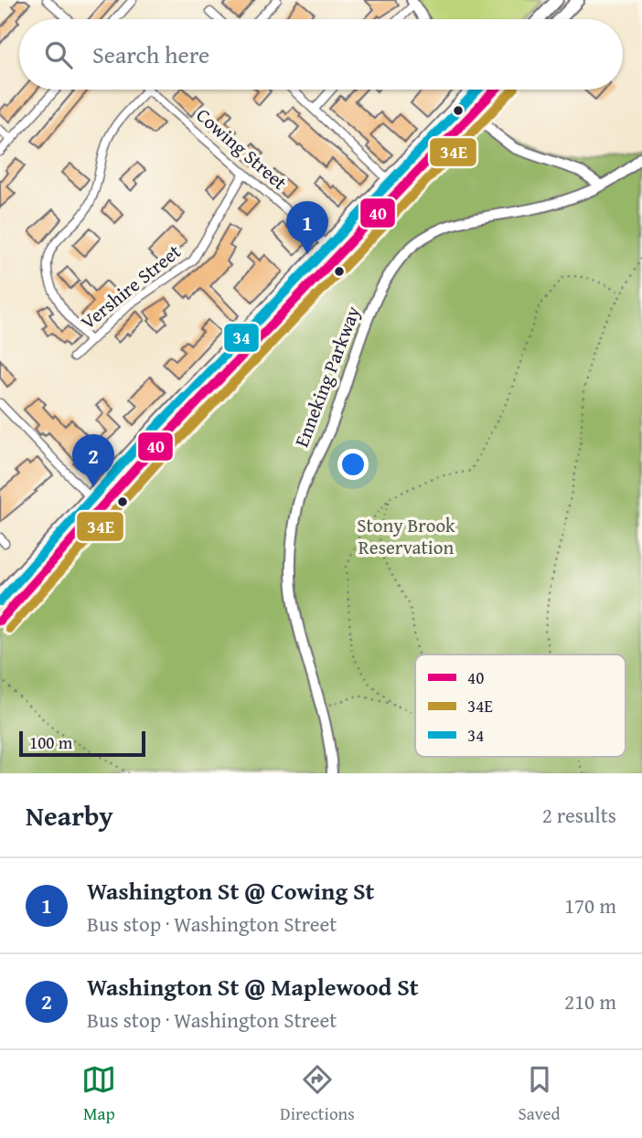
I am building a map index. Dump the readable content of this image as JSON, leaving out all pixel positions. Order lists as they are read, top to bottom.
{
  "streets": {
    "main road": ["Enneking Parkway"],
    "street": ["Cowing Street", "Vershire Street"]
  },
  "crossings": [
    ["Cowing Street", "Vershire Street"]
  ],
  "parks": ["Stony Brook Reservation"],
  "lines": ["transit line 40", "transit line 34E", "transit line 34"],
  "legend": ["40", "34E", "34"],
  "scale_bar": "100 m",
  "page": {
    "search": "Search here",
    "pins": ["1", "2"],
    "scale": "100 m",
    "heading": ["Nearby", "2 results"],
    "list": [
      {
        "mark": "1",
        "name": "Washington St @ Cowing St",
        "note": "Bus stop · Washington Street",
        "value": "170 m"
      },
      {
        "mark": "2",
        "name": "Washington St @ Maplewood St",
        "note": "Bus stop · Washington Street",
        "value": "210 m"
      }
    ],
    "nav": ["Map", "Directions", "Saved"]
  }
}
